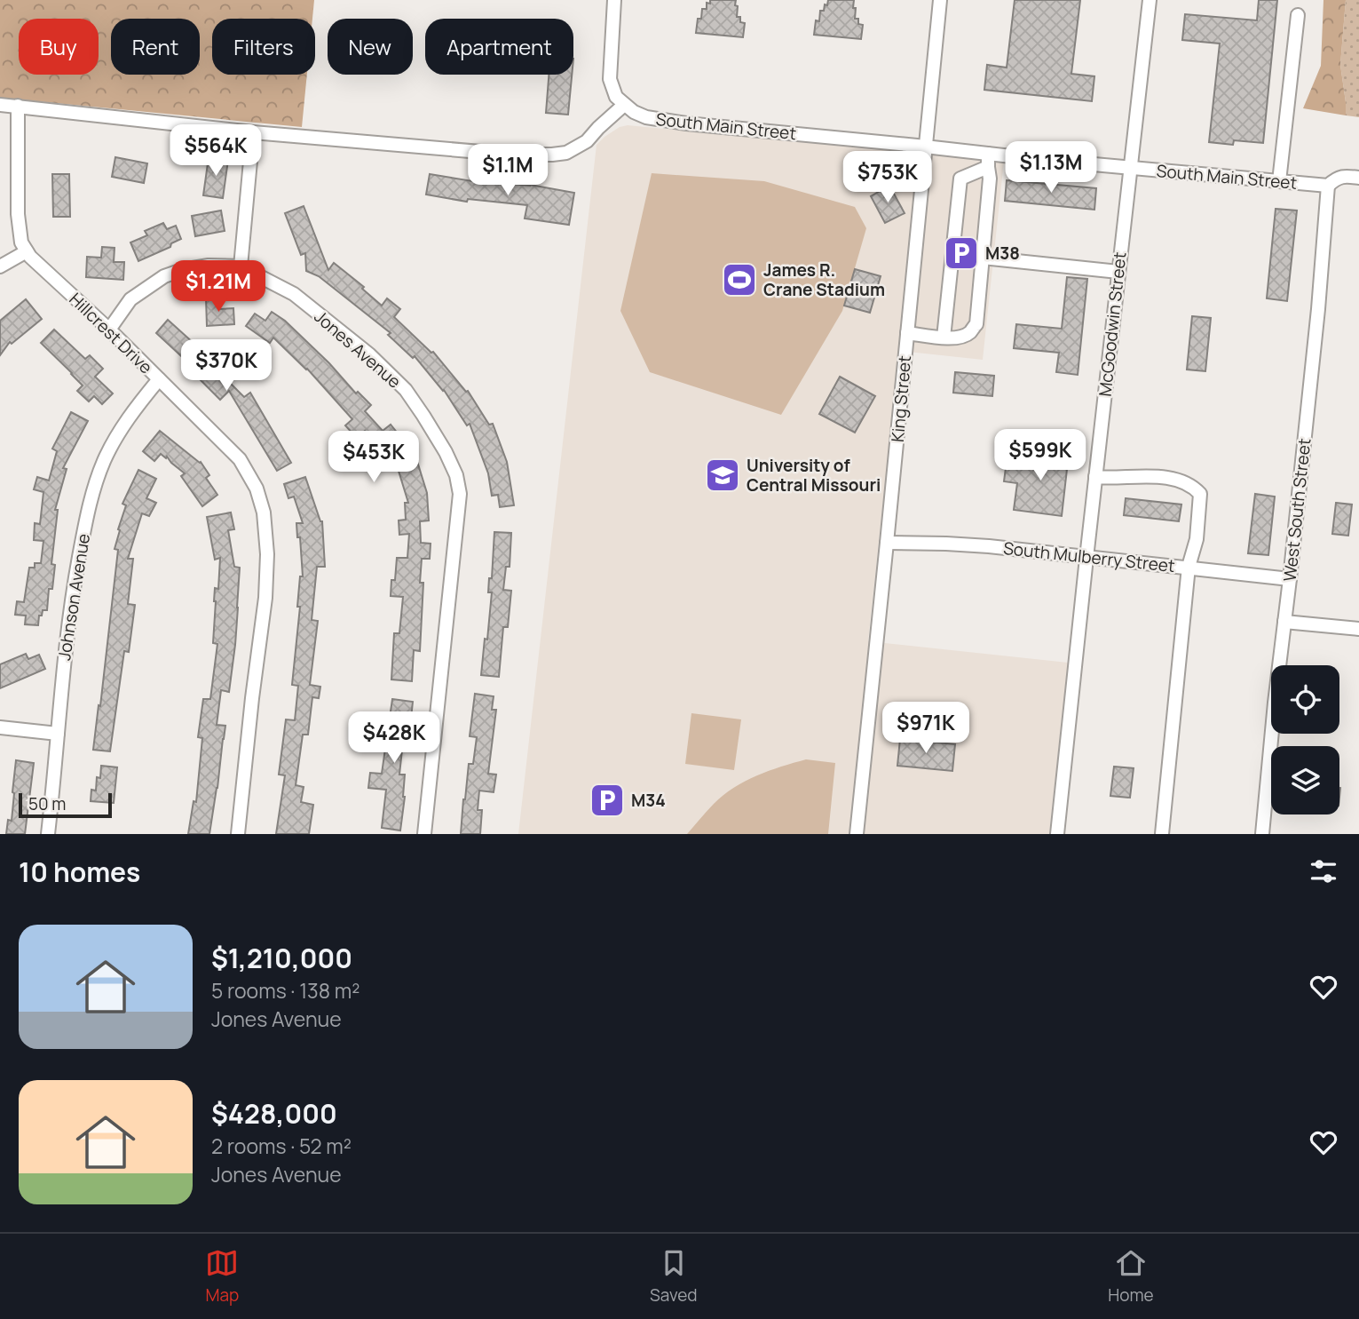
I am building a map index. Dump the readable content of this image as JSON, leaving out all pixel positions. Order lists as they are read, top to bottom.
{
  "streets": {
    "street": [
      "South Main Street",
      "McGoodwin Street",
      "Hillcrest Drive",
      "Jones Avenue",
      "King Street",
      "West South Street",
      "South Mulberry Street",
      "Johnson Avenue"
    ]
  },
  "crossings": [
    ["South Main Street", "McGoodwin Street"],
    ["South Main Street", "King Street"],
    ["South Main Street", "West South Street"],
    ["McGoodwin Street", "South Mulberry Street"],
    ["Hillcrest Drive", "Jones Avenue"],
    ["Hillcrest Drive", "Johnson Avenue"],
    ["King Street", "South Mulberry Street"],
    ["West South Street", "South Mulberry Street"]
  ],
  "places": {
    "parking": ["M38", "M34"],
    "sports": ["James R. Crane Stadium"],
    "school or university": ["University of Central Missouri"]
  },
  "scale_bar": "50 m",
  "page": {
    "chip": [
      "Buy",
      "Rent",
      "Filters",
      "New",
      "Apartment"
    ],
    "price": [
      "$564K",
      "$1.13M",
      "$1.1M",
      "$753K",
      "$1.21M",
      "$370K",
      "$599K",
      "$453K",
      "$971K",
      "$428K"
    ],
    "scale": "50 m",
    "heading": "10 homes",
    "list": [
      {
        "name": "$1,210,000",
        "note": "5 rooms · 138 m² · Jones Avenue"
      },
      {
        "name": "$428,000",
        "note": "2 rooms · 52 m² · Jones Avenue"
      }
    ],
    "tabs": ["Map", "Saved", "Home"]
  }
}
